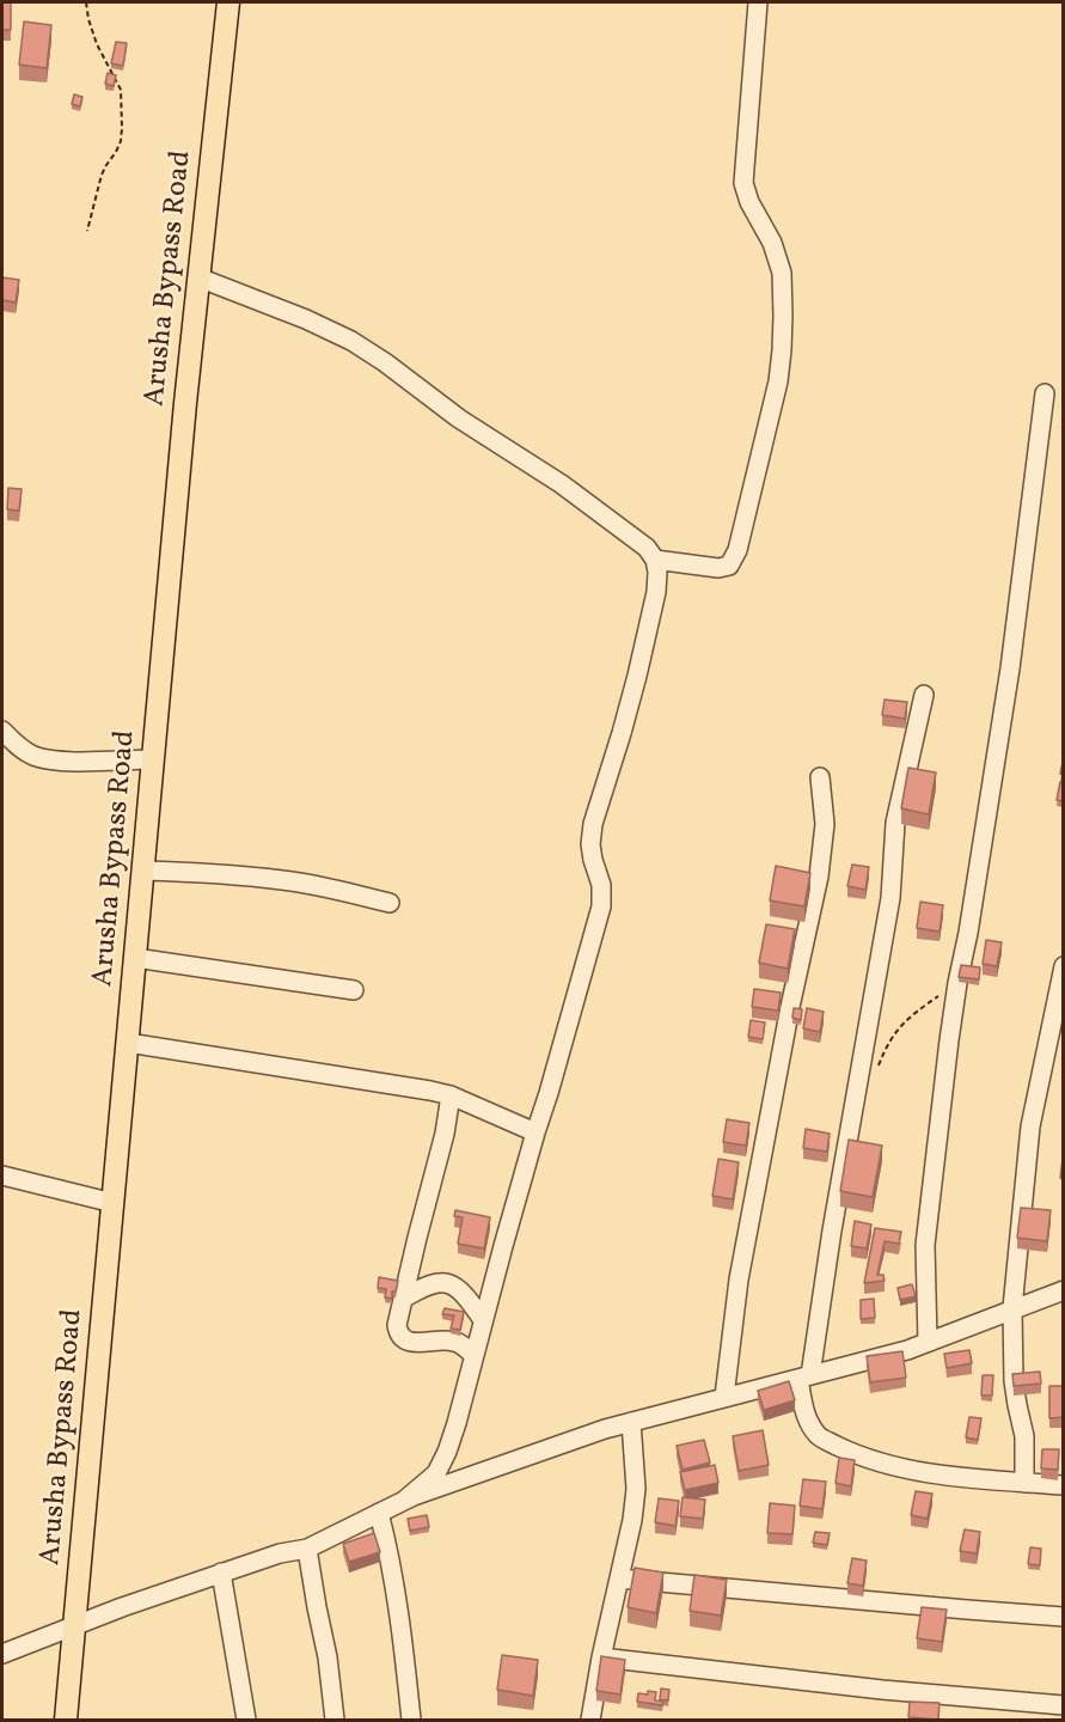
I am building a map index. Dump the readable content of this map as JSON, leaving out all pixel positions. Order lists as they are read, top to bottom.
{
  "streets": {
    "main road": ["Arusha Bypass Road"]
  }
}
